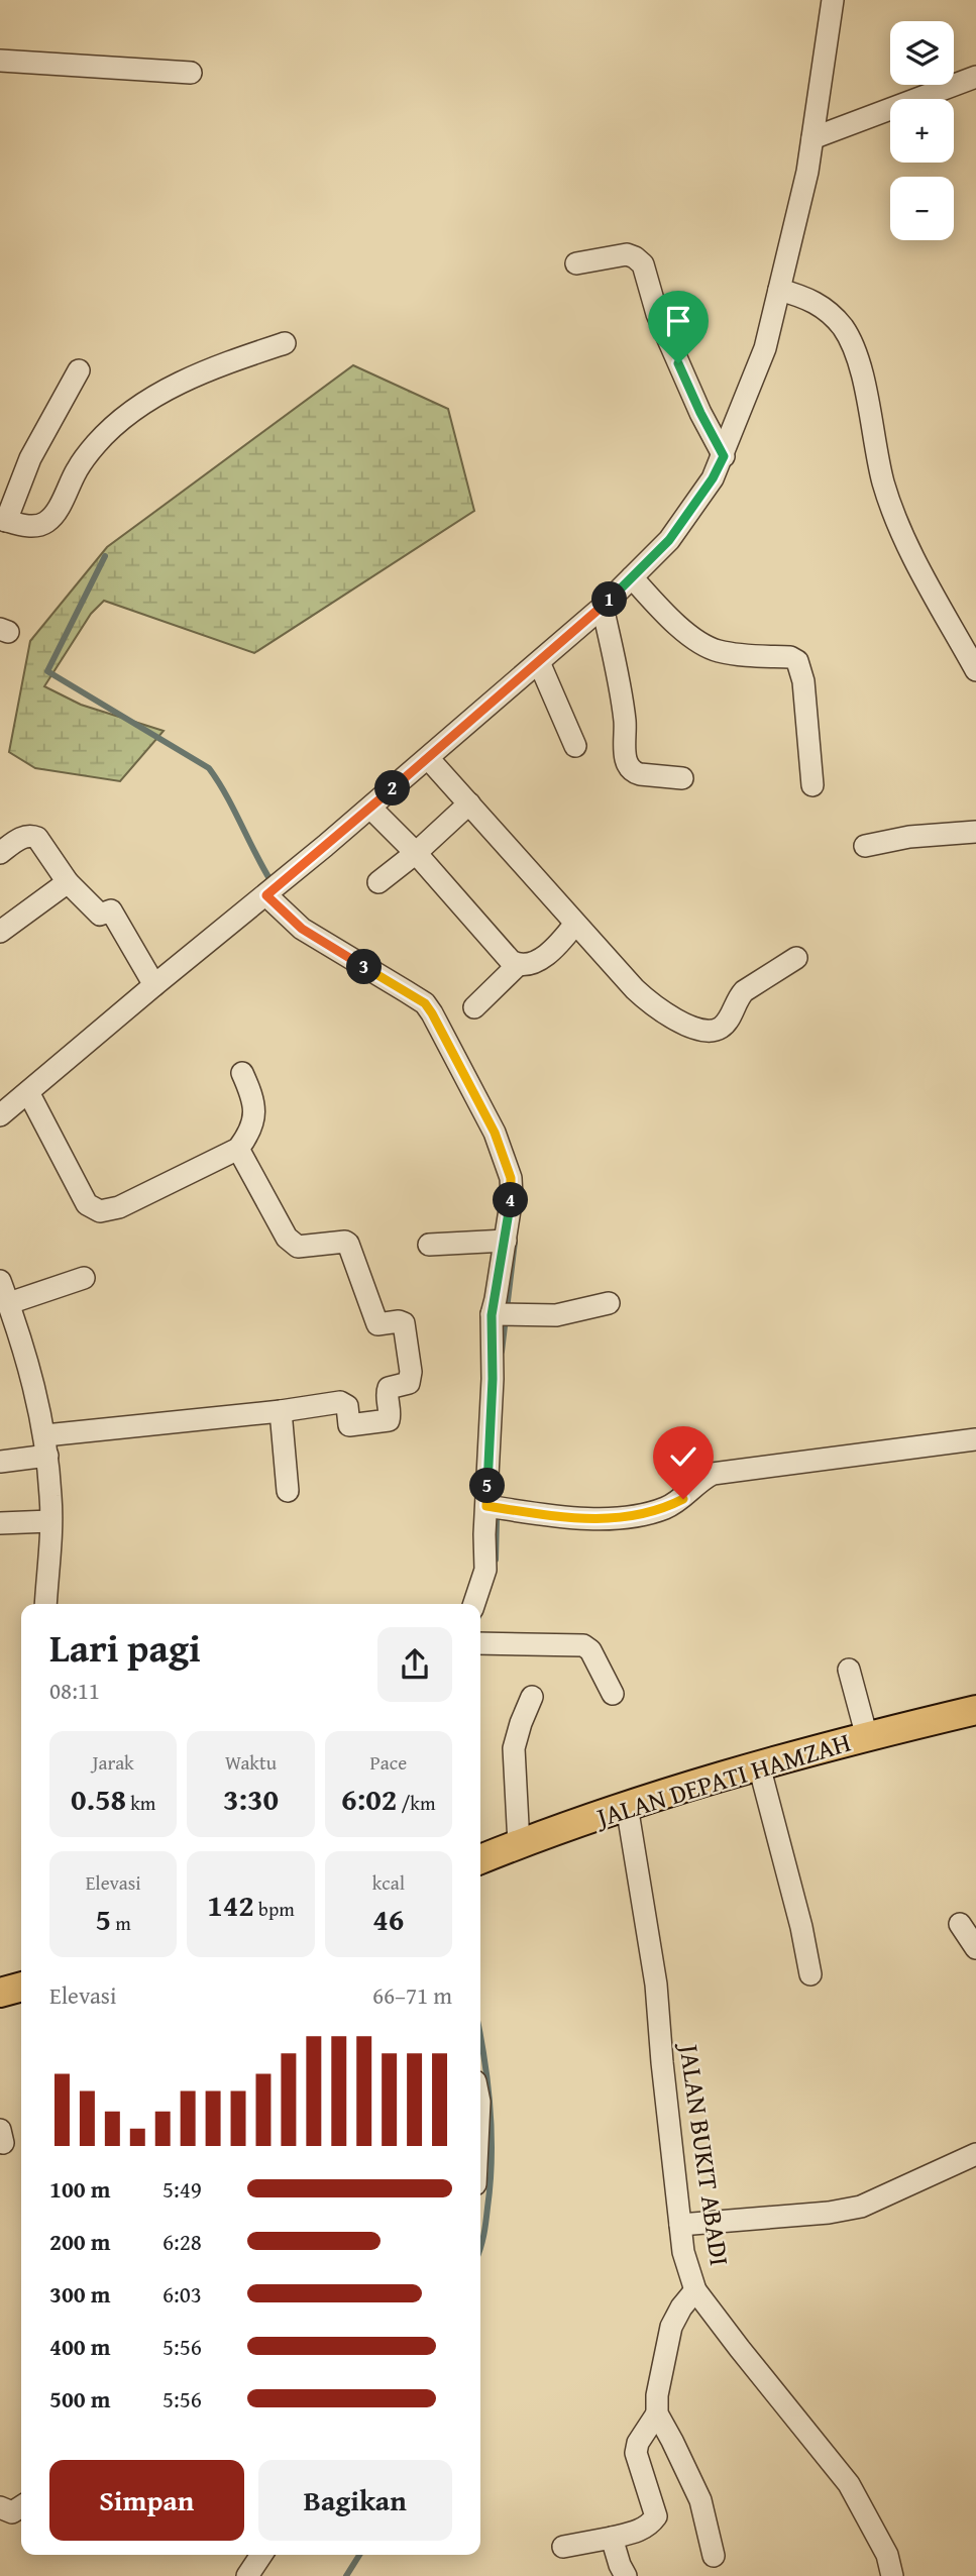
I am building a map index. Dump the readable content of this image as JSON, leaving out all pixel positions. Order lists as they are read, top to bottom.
{
  "streets": {
    "main road": ["JALAN DEPATI HAMZAH"],
    "street": ["JALAN BUKIT ABADI"]
  },
  "crossings": [
    ["JALAN DEPATI HAMZAH", "JALAN BUKIT ABADI"]
  ],
  "page": {
    "map_buttons": ["+", "−"],
    "pins": [
      "1",
      "2",
      "3",
      "4",
      "5"
    ],
    "heading": ["Lari pagi", "08:11"],
    "stats": [
      ["Jarak", "0.58 km"],
      ["Waktu", "3:30"],
      ["Pace", "6:02 /km"],
      ["Elevasi", "5 m"],
      ["142 bpm"],
      ["kcal", "46"]
    ],
    "chart": ["Elevasi", "66–71 m"],
    "list": [
      {
        "name": "100 m",
        "note": "5:49"
      },
      {
        "name": "200 m",
        "note": "6:28"
      },
      {
        "name": "300 m",
        "note": "6:03"
      },
      {
        "name": "400 m",
        "note": "5:56"
      },
      {
        "name": "500 m",
        "note": "5:56"
      }
    ],
    "buttons": ["Simpan", "Bagikan"]
  }
}
